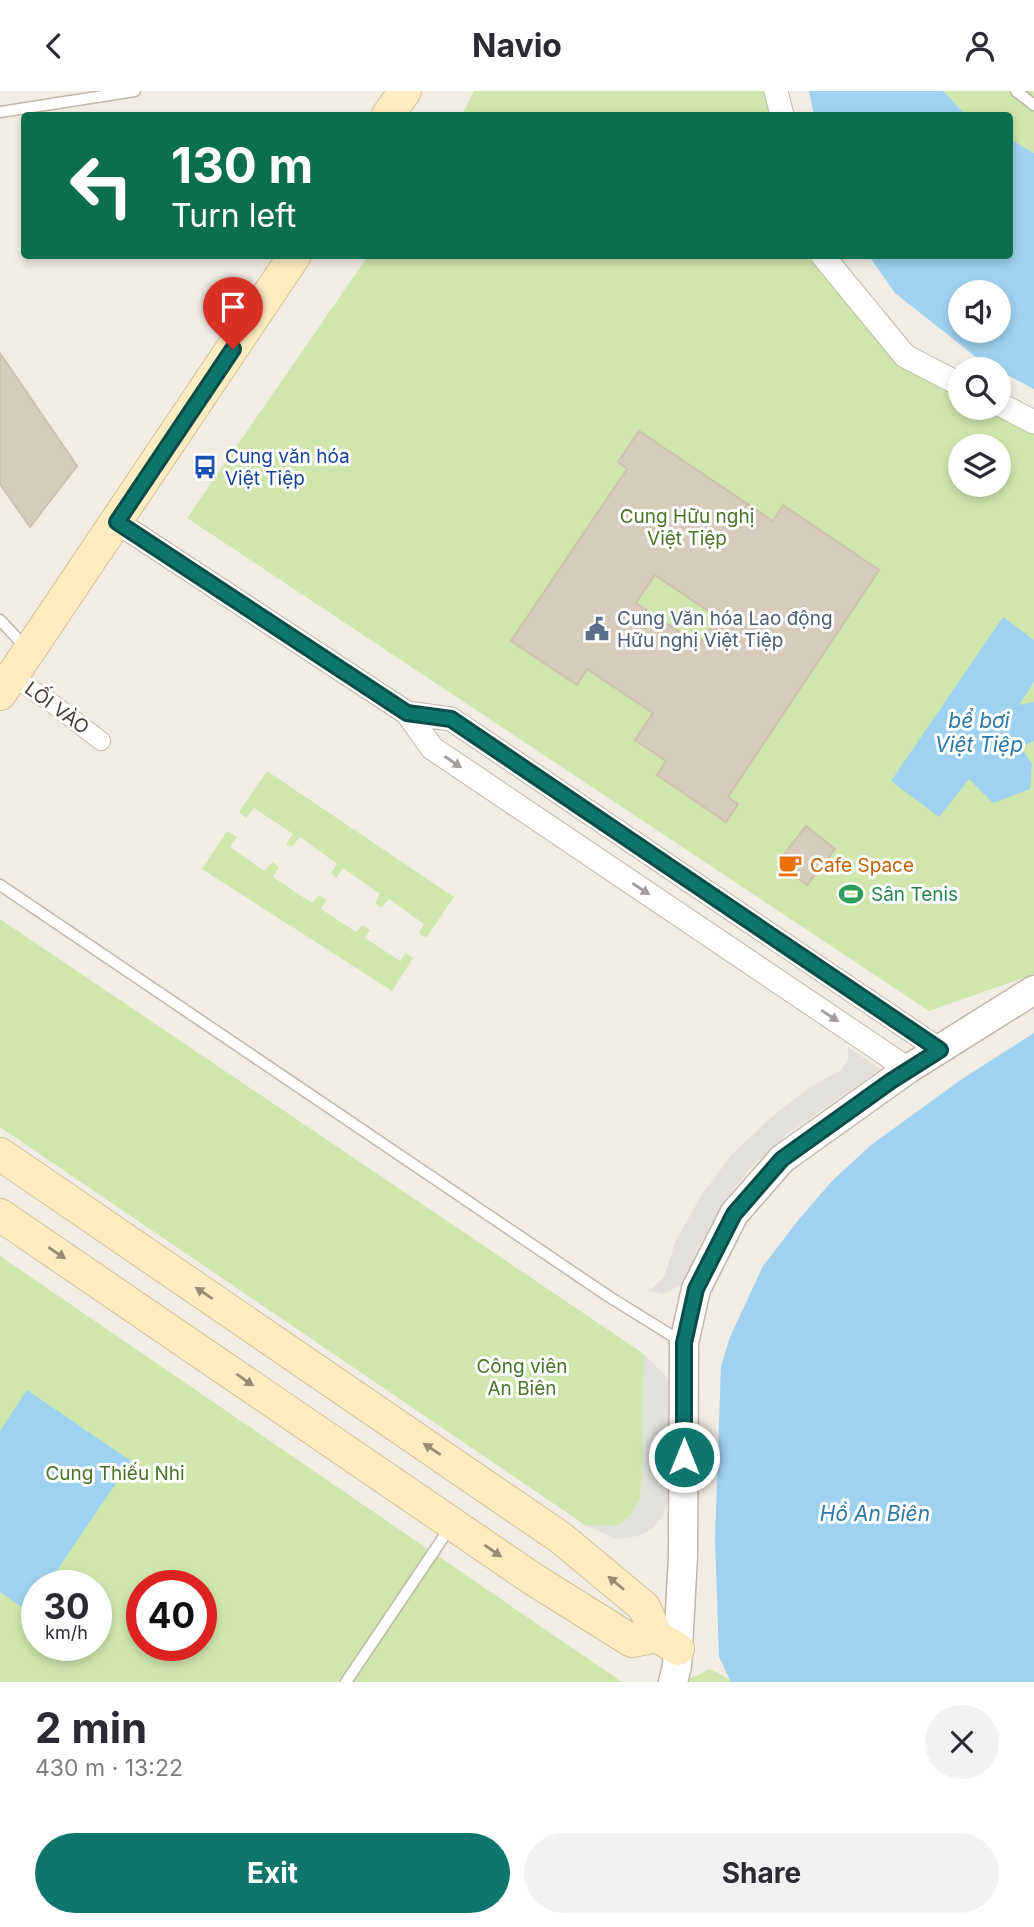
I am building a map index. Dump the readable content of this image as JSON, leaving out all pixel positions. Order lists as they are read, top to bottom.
{
  "streets": {
    "street": ["LỐI VÀO"]
  },
  "water": ["bể bơi Việt Tiệp", "Hồ An Biên"],
  "parks": ["Cung Hữu nghị Việt Tiệp", "Công viên An Biên", "Cung Thiếu Nhi"],
  "places": {
    "bus stop": ["Cung văn hóa Việt Tiệp"],
    "public building": ["Cung Văn hóa Lao động Hữu nghị Việt Tiệp"],
    "cafe": ["Cafe Space"],
    "sports": ["Sân Tenis"]
  },
  "page": {
    "header": "Navio",
    "turn": ["130 m", "Turn left"],
    "speed": "30 km/h",
    "limit": "40",
    "heading": ["2 min", "430 m · 13:22"],
    "buttons": ["Exit", "Share"]
  }
}
